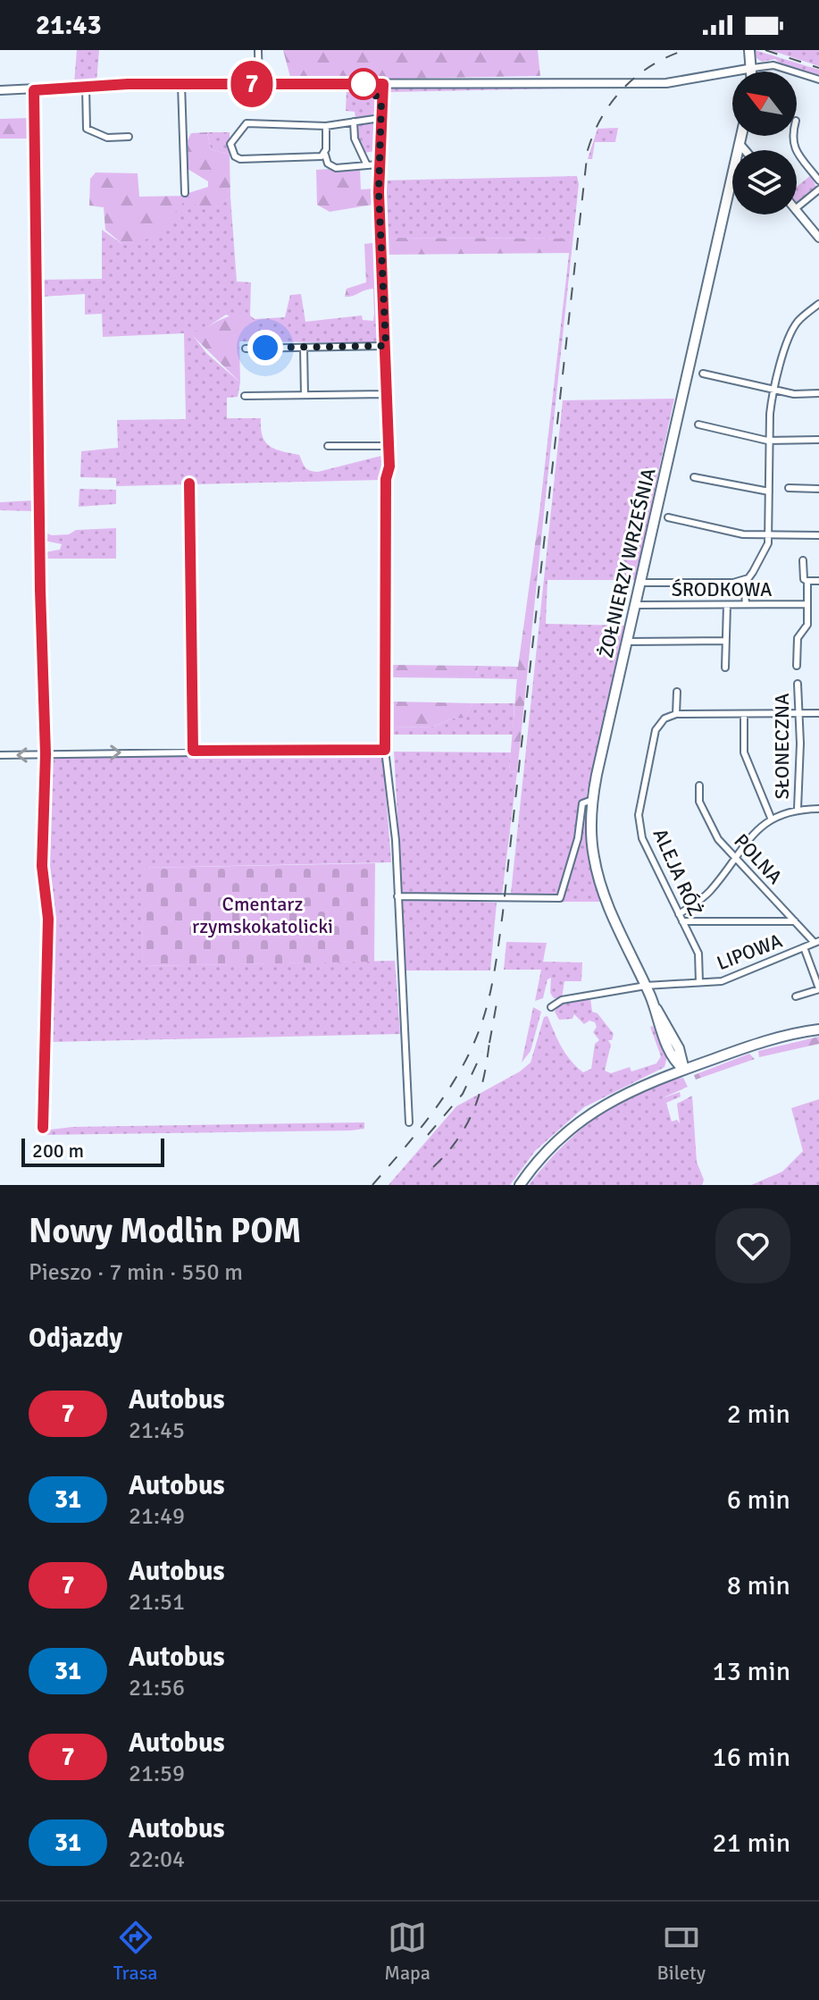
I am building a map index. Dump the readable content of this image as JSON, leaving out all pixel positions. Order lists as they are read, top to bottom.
{
  "streets": {
    "main road": ["ŻOŁNIERZY WRZEŚNIA"],
    "street": [
      "ŚRODKOWA",
      "SŁONECZNA",
      "POLNA",
      "ALEJA RÓŻ",
      "LIPOWA"
    ]
  },
  "crossings": [
    ["ŻOŁNIERZY WRZEŚNIA", "ŚRODKOWA"],
    ["ŻOŁNIERZY WRZEŚNIA", "LIPOWA"],
    ["ŚRODKOWA", "SŁONECZNA"],
    ["POLNA", "LIPOWA"],
    ["ALEJA RÓŻ", "LIPOWA"]
  ],
  "parks": ["Cmentarz rzymskokatolicki"],
  "lines": ["bus line 7"],
  "scale_bar": "200 m",
  "north": "top left",
  "page": {
    "status": "21:43",
    "on_map": "7",
    "scale": "200 m",
    "heading": [
      ["Nowy Modlin POM", "Pieszo · 7 min · 550 m"],
      "Odjazdy"
    ],
    "list": [
      {
        "mark": "7",
        "name": "Autobus",
        "note": "21:45",
        "value": "2 min"
      },
      {
        "mark": "31",
        "name": "Autobus",
        "note": "21:49",
        "value": "6 min"
      },
      {
        "mark": "7",
        "name": "Autobus",
        "note": "21:51",
        "value": "8 min"
      },
      {
        "mark": "31",
        "name": "Autobus",
        "note": "21:56",
        "value": "13 min"
      },
      {
        "mark": "7",
        "name": "Autobus",
        "note": "21:59",
        "value": "16 min"
      },
      {
        "mark": "31",
        "name": "Autobus",
        "note": "22:04",
        "value": "21 min"
      }
    ],
    "tabs": ["Trasa", "Mapa", "Bilety"]
  }
}
